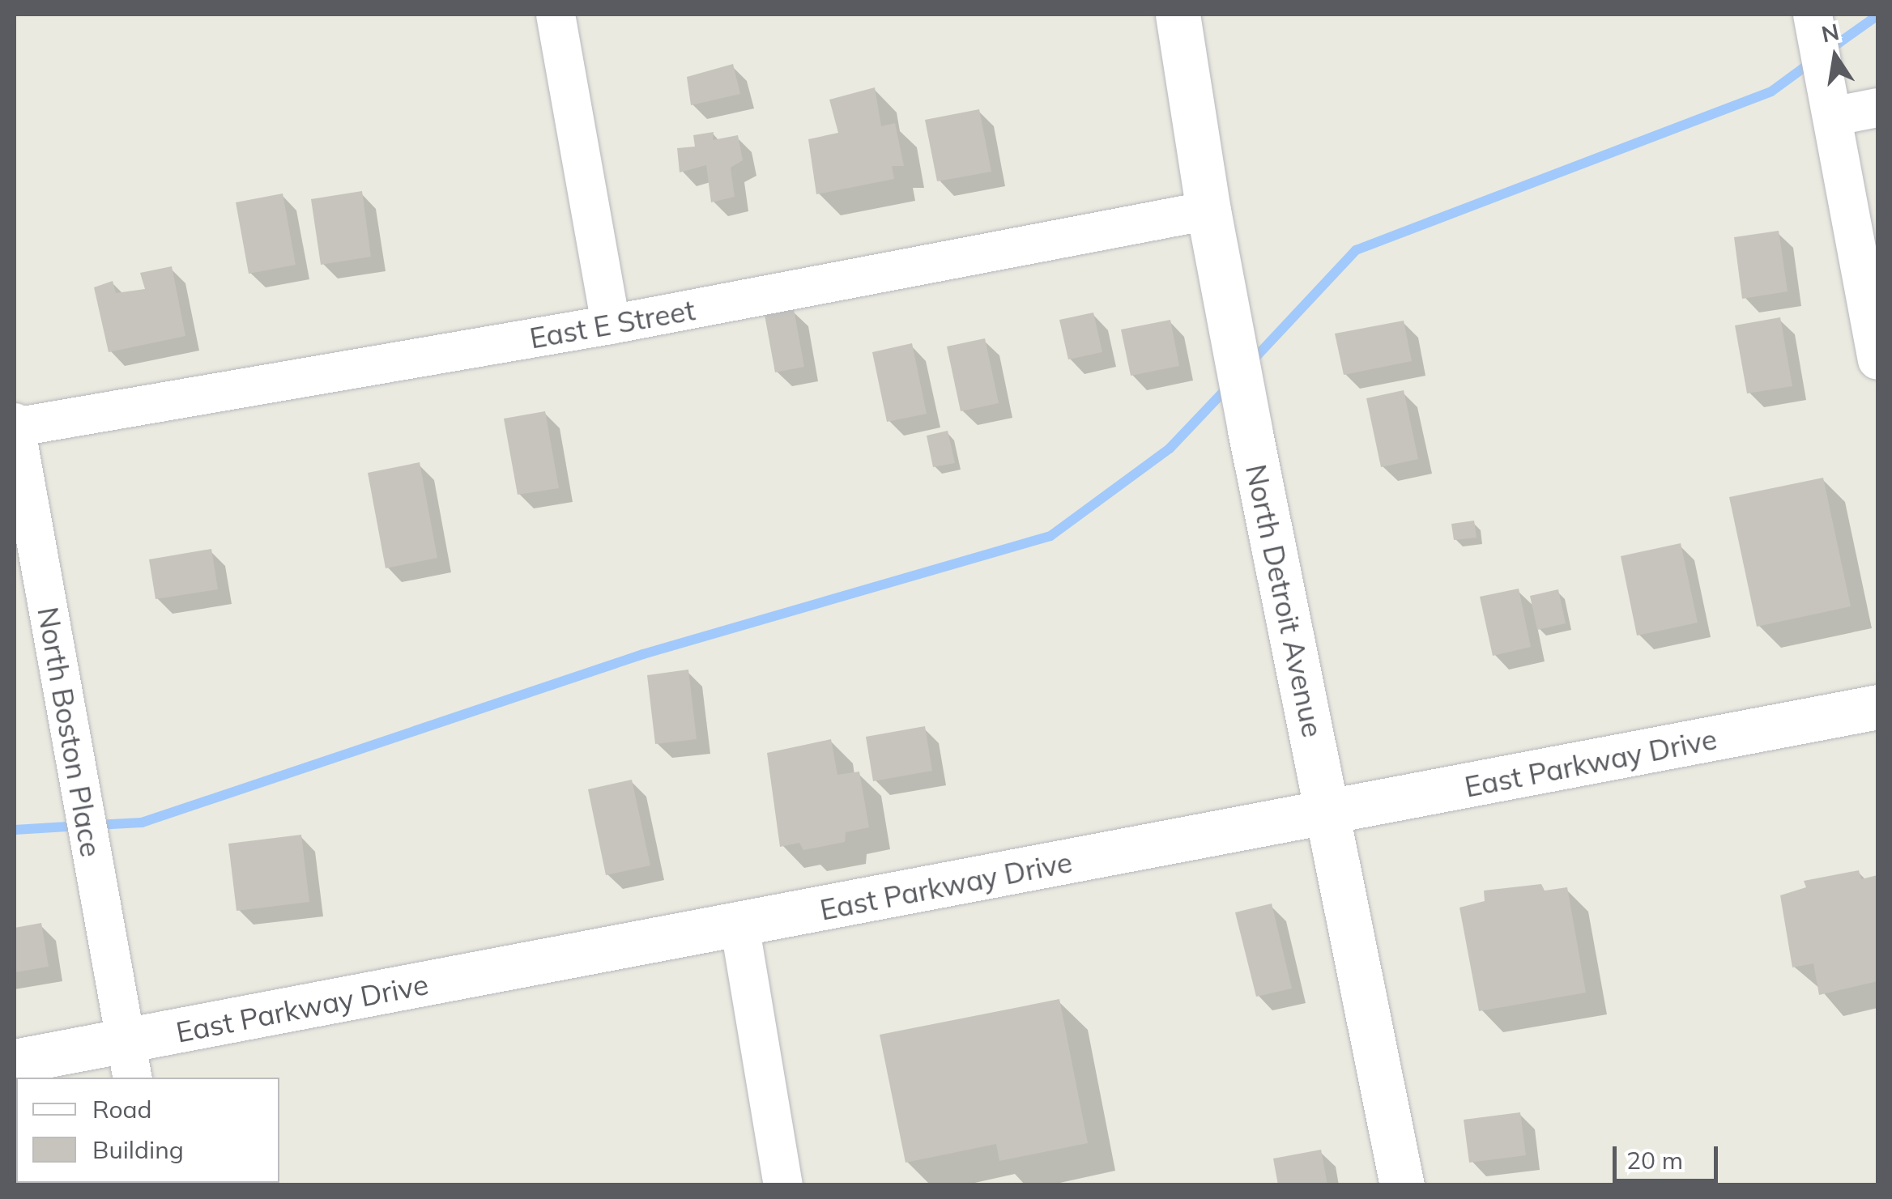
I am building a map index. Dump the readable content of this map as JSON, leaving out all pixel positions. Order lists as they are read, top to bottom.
{
  "streets": {
    "main road": ["North Detroit Avenue", "East Parkway Drive"],
    "street": ["East E Street", "North Boston Place"]
  },
  "crossings": [
    ["East E Street", "North Detroit Avenue"],
    ["East E Street", "North Boston Place"],
    ["North Detroit Avenue", "East Parkway Drive"],
    ["North Boston Place", "East Parkway Drive"]
  ],
  "legend": ["Road", "Building"],
  "scale_bar": "20 m",
  "north": "top"
}
